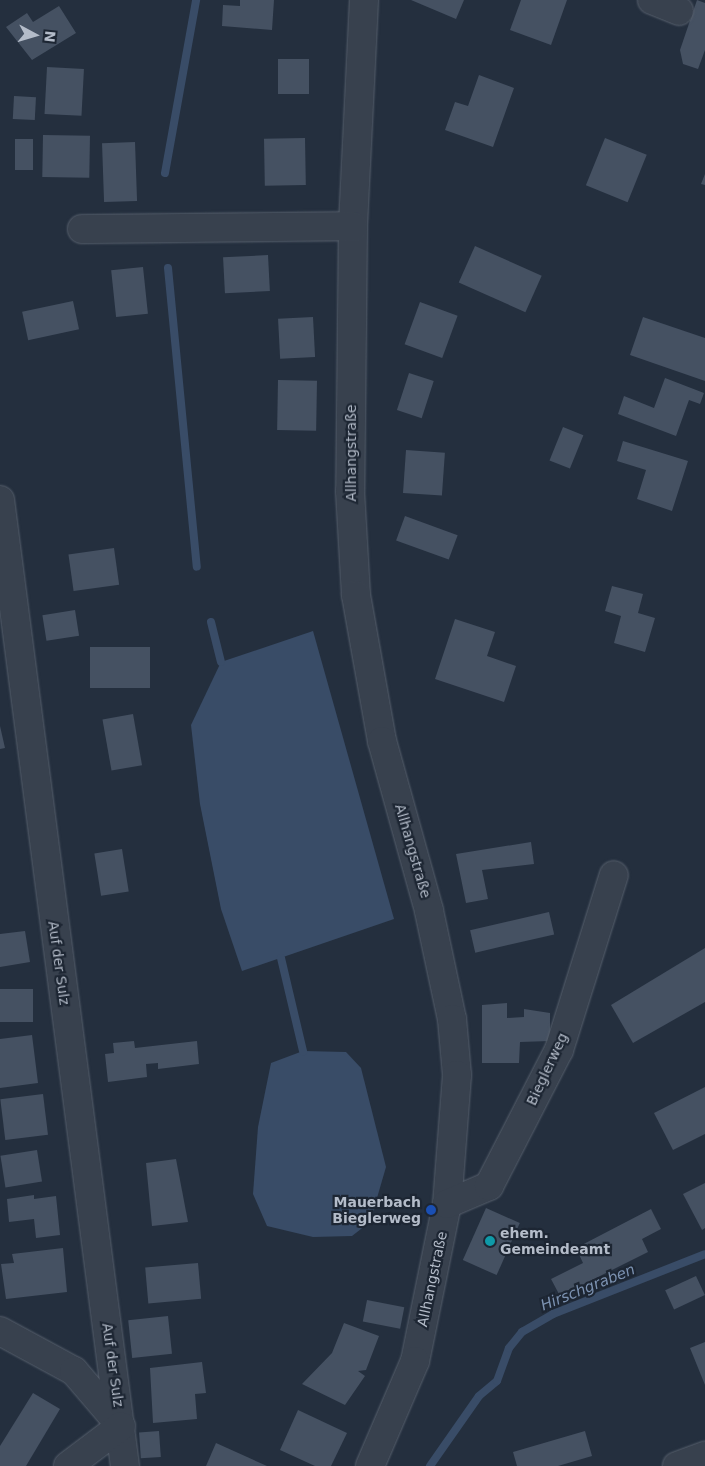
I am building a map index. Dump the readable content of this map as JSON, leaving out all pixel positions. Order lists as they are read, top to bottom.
{
  "streets": {
    "street": ["Allhangstraße", "Auf der Sulz", "Bieglerweg"]
  },
  "crossings": [
    ["Allhangstraße", "Bieglerweg"]
  ],
  "water": ["Hirschgraben"],
  "places": ["Mauerbach Bieglerweg", "ehem. Gemeindeamt"],
  "north": "right"
}
